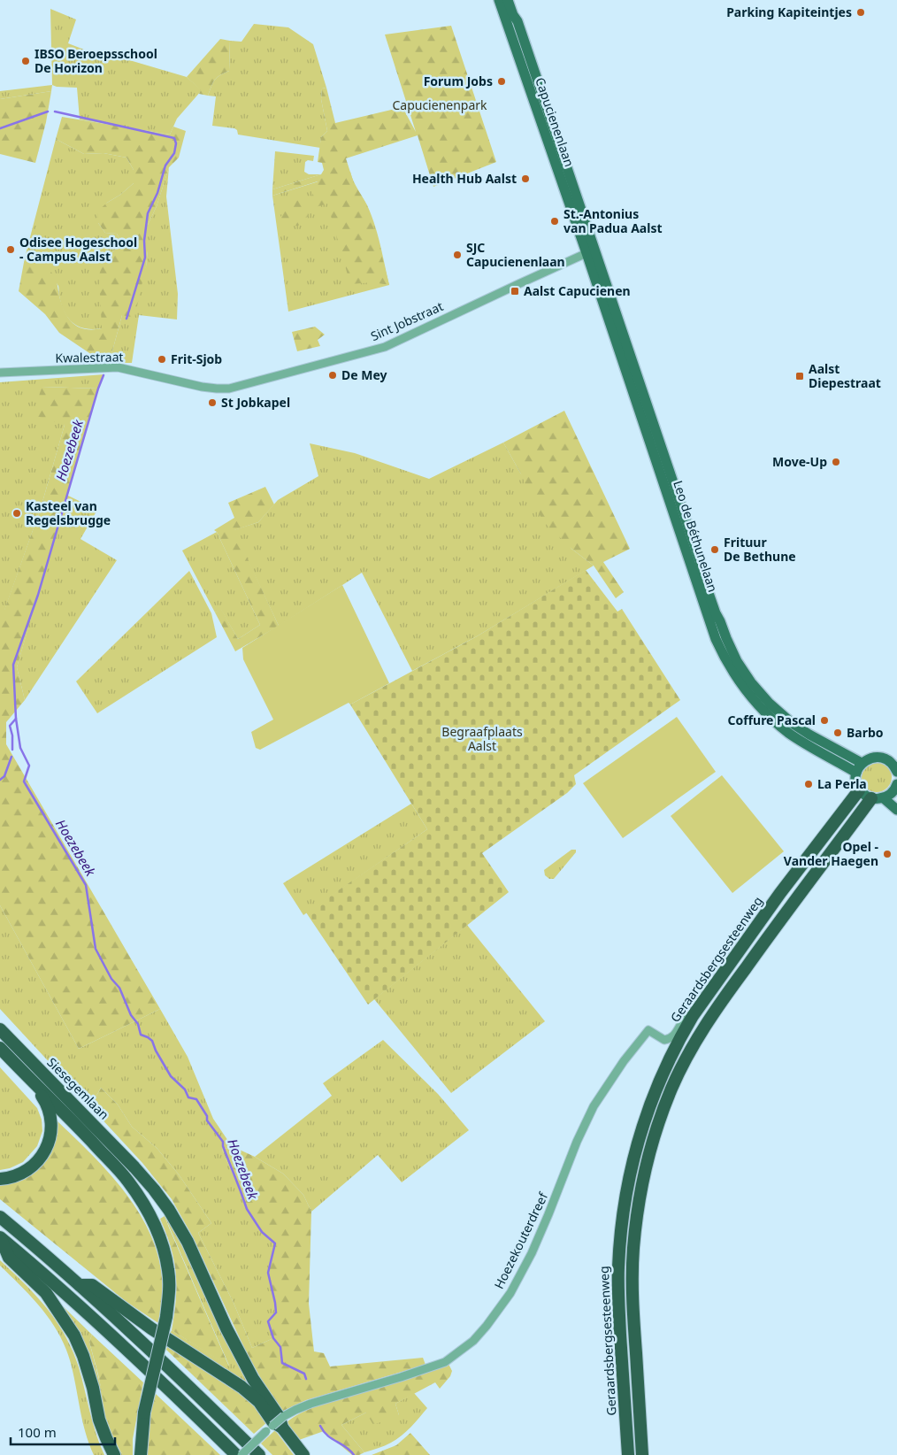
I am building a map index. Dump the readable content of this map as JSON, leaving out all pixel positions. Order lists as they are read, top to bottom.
{
  "streets": {
    "highway": ["Geraardsbergsesteenweg", "Siesegemlaan"],
    "main road": ["Capucienenlaan", "Leo de Béthunelaan"],
    "street": ["Sint Jobstraat", "Kwalestraat", "Hoezekouterdreef"]
  },
  "crossings": [
    ["Capucienenlaan", "Sint Jobstraat"],
    ["Capucienenlaan", "Leo de Béthunelaan"],
    ["Sint Jobstraat", "Kwalestraat"],
    ["Sint Jobstraat", "Leo de Béthunelaan"],
    ["Geraardsbergsesteenweg", "Hoezekouterdreef"],
    ["Siesegemlaan", "Hoezekouterdreef"]
  ],
  "water": ["Hoezebeek"],
  "parks": ["Capucienenpark", "Begraafplaats Aalst"],
  "places": {
    "other": [
      "Parking Kapiteintjes",
      "IBSO Beroepsschool De Horizon",
      "Forum Jobs",
      "Health Hub Aalst",
      "St.-Antonius van Padua Aalst",
      "Odisee Hogeschool - Campus Aalst",
      "SJC Capucienenlaan",
      "Frit-Sjob",
      "De Mey",
      "St Jobkapel",
      "Move-Up",
      "Kasteel van Regelsbrugge",
      "Frituur De Bethune",
      "Coffure Pascal",
      "Barbo",
      "La Perla",
      "Opel - Vander Haegen"
    ],
    "transit": ["Aalst Capucienen", "Aalst Diepestraat"]
  },
  "scale_bar": "100 m"
}
